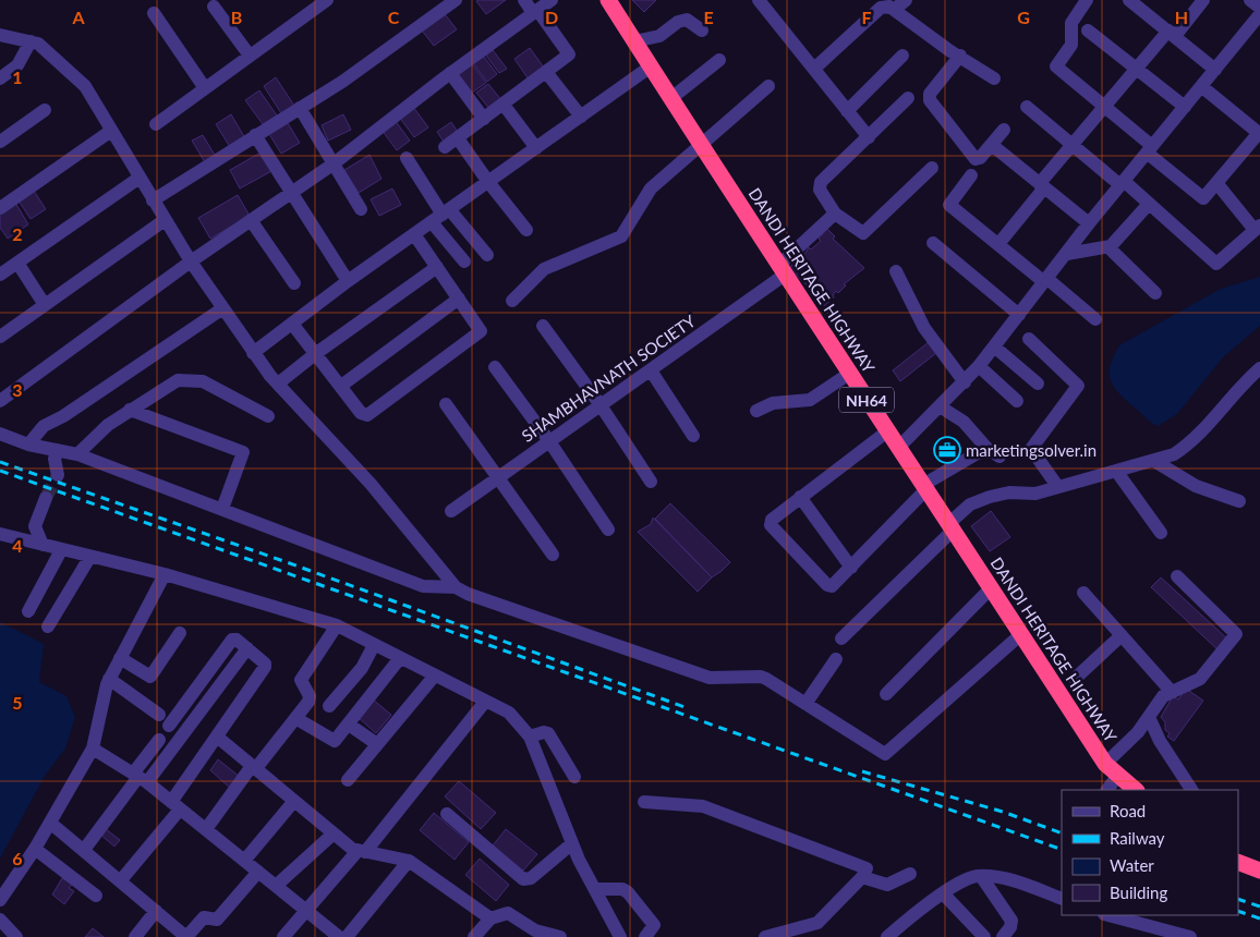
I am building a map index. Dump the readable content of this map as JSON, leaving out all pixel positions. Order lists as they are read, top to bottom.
{
  "streets": {
    "highway": ["DANDI HERITAGE HIGHWAY", "NH64"],
    "street": ["SHAMBHAVNATH SOCIETY"]
  },
  "crossings": [
    ["DANDI HERITAGE HIGHWAY", "SHAMBHAVNATH SOCIETY"]
  ],
  "places": {
    "office": ["marketingsolver.in"]
  },
  "legend": [
    "Road",
    "Railway",
    "Water",
    "Building"
  ],
  "grid": {
    "columns": [
      "A",
      "B",
      "C",
      "D",
      "E",
      "F",
      "G",
      "H"
    ],
    "rows": [
      "1",
      "2",
      "3",
      "4",
      "5",
      "6"
    ]
  }
}
